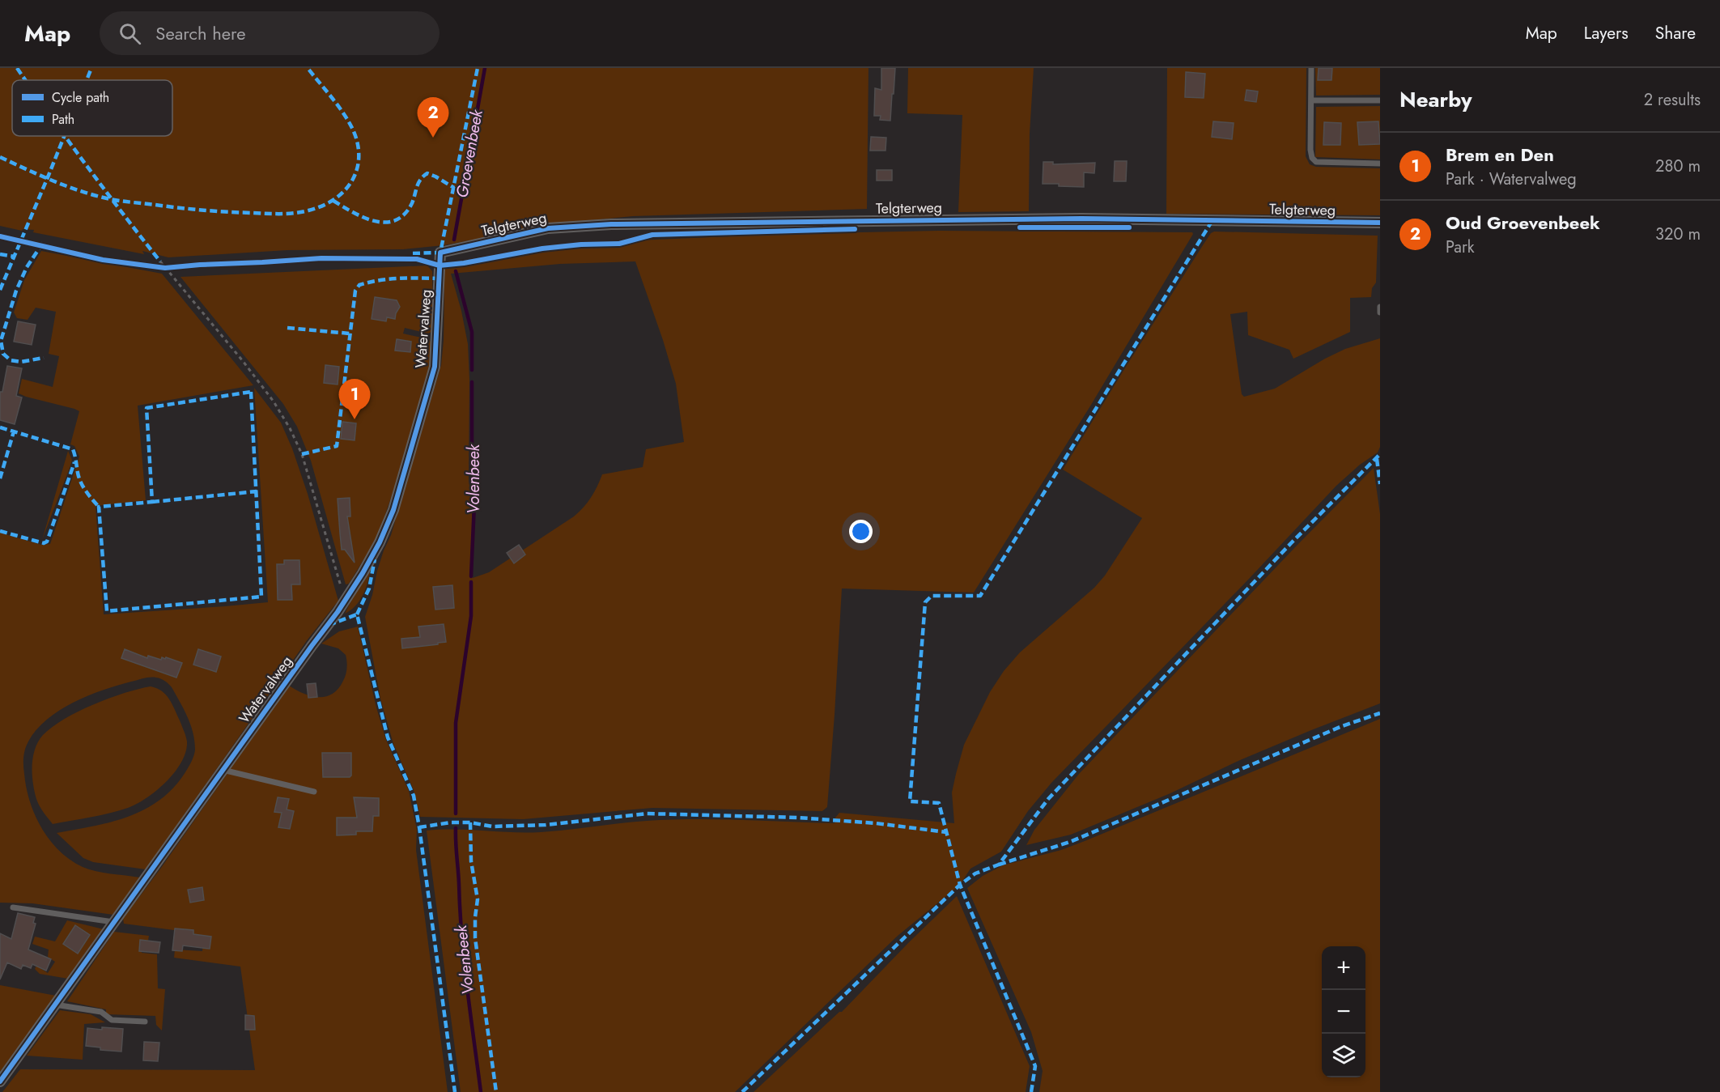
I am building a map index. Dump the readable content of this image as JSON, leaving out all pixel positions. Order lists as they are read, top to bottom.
{
  "streets": {
    "street": ["Telgterweg", "Watervalweg"]
  },
  "crossings": [
    ["Telgterweg", "Watervalweg"]
  ],
  "water": ["Groevenbeek", "Volenbeek"],
  "legend": ["Cycle path", "Path"],
  "page": {
    "header": "Map",
    "search": "Search here",
    "nav": ["Map", "Layers", "Share"],
    "heading": ["Nearby", "2 results"],
    "pins": ["2", "1"],
    "list": [
      {
        "mark": "1",
        "name": "Brem en Den",
        "note": "Park · Watervalweg",
        "value": "280 m"
      },
      {
        "mark": "2",
        "name": "Oud Groevenbeek",
        "note": "Park",
        "value": "320 m"
      }
    ],
    "map_buttons": ["+", "−"]
  }
}
